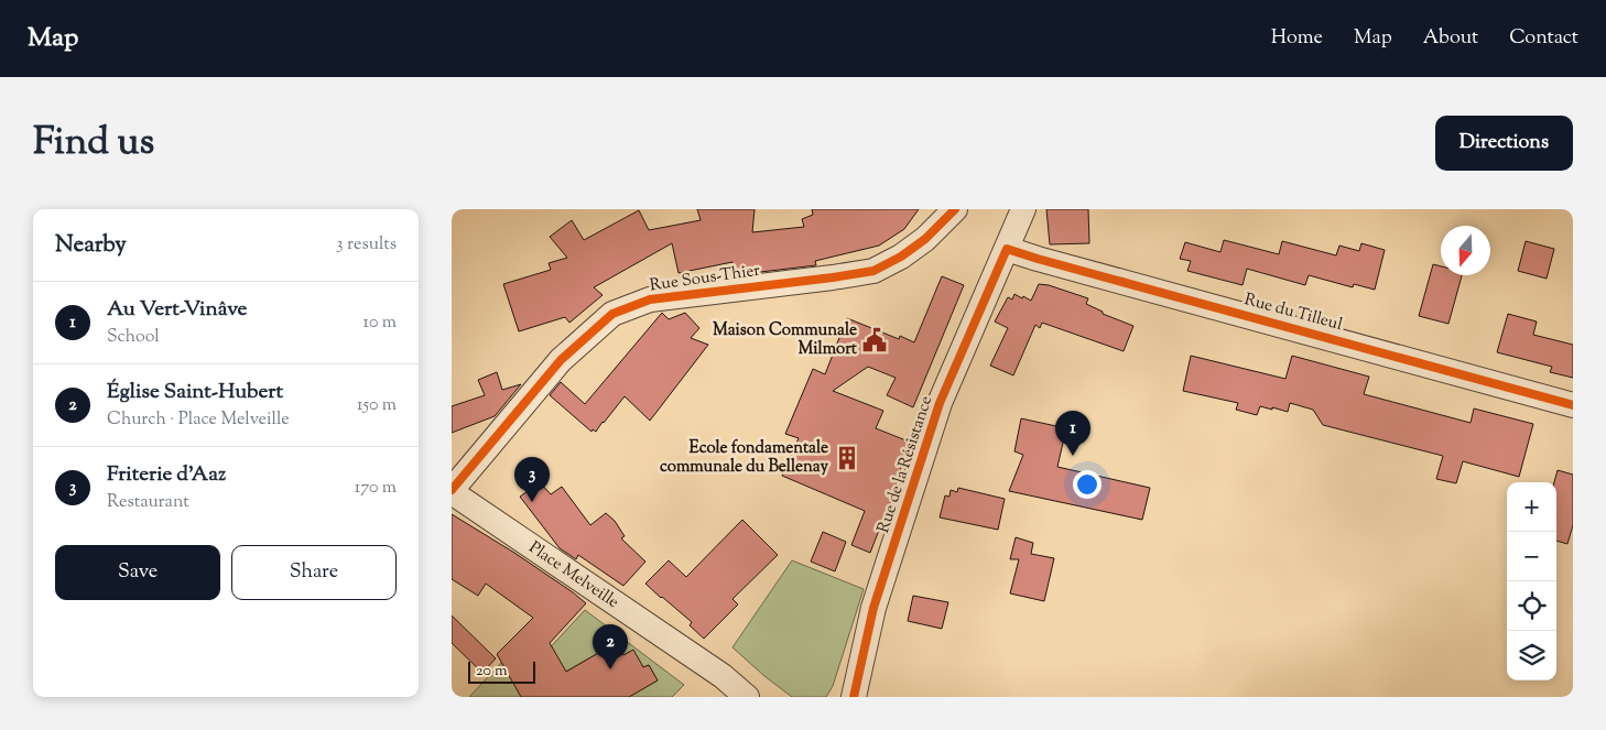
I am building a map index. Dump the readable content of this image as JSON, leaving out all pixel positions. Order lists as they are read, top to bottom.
{
  "streets": {
    "street": [
      "Rue Sous-Thier",
      "Rue du Tilleul",
      "Rue de la Résistance",
      "Place Melveille"
    ]
  },
  "crossings": [
    ["Rue Sous-Thier", "Place Melveille"],
    ["Rue du Tilleul", "Rue de la Résistance"]
  ],
  "places": {
    "public building": ["Maison Communale Milmort"],
    "building": ["Ecole fondamentale communale du Bellenay"]
  },
  "scale_bar": "20 m",
  "north": "bottom",
  "page": {
    "header": "Map",
    "nav": [
      "Home",
      "Map",
      "About",
      "Contact"
    ],
    "title": "Find us",
    "buttons": [
      "Directions",
      ["Save", "Share"]
    ],
    "heading": ["Nearby", "3 results"],
    "list": [
      {
        "mark": "1",
        "name": "Au Vert-Vinâve",
        "note": "School",
        "value": "10 m"
      },
      {
        "mark": "2",
        "name": "Église Saint-Hubert",
        "note": "Church · Place Melveille",
        "value": "150 m"
      },
      {
        "mark": "3",
        "name": "Friterie d'Aaz",
        "note": "Restaurant",
        "value": "170 m"
      }
    ],
    "pins": ["1", "3", "2"],
    "map_buttons": ["+", "−"],
    "scale": "20 m"
  }
}
